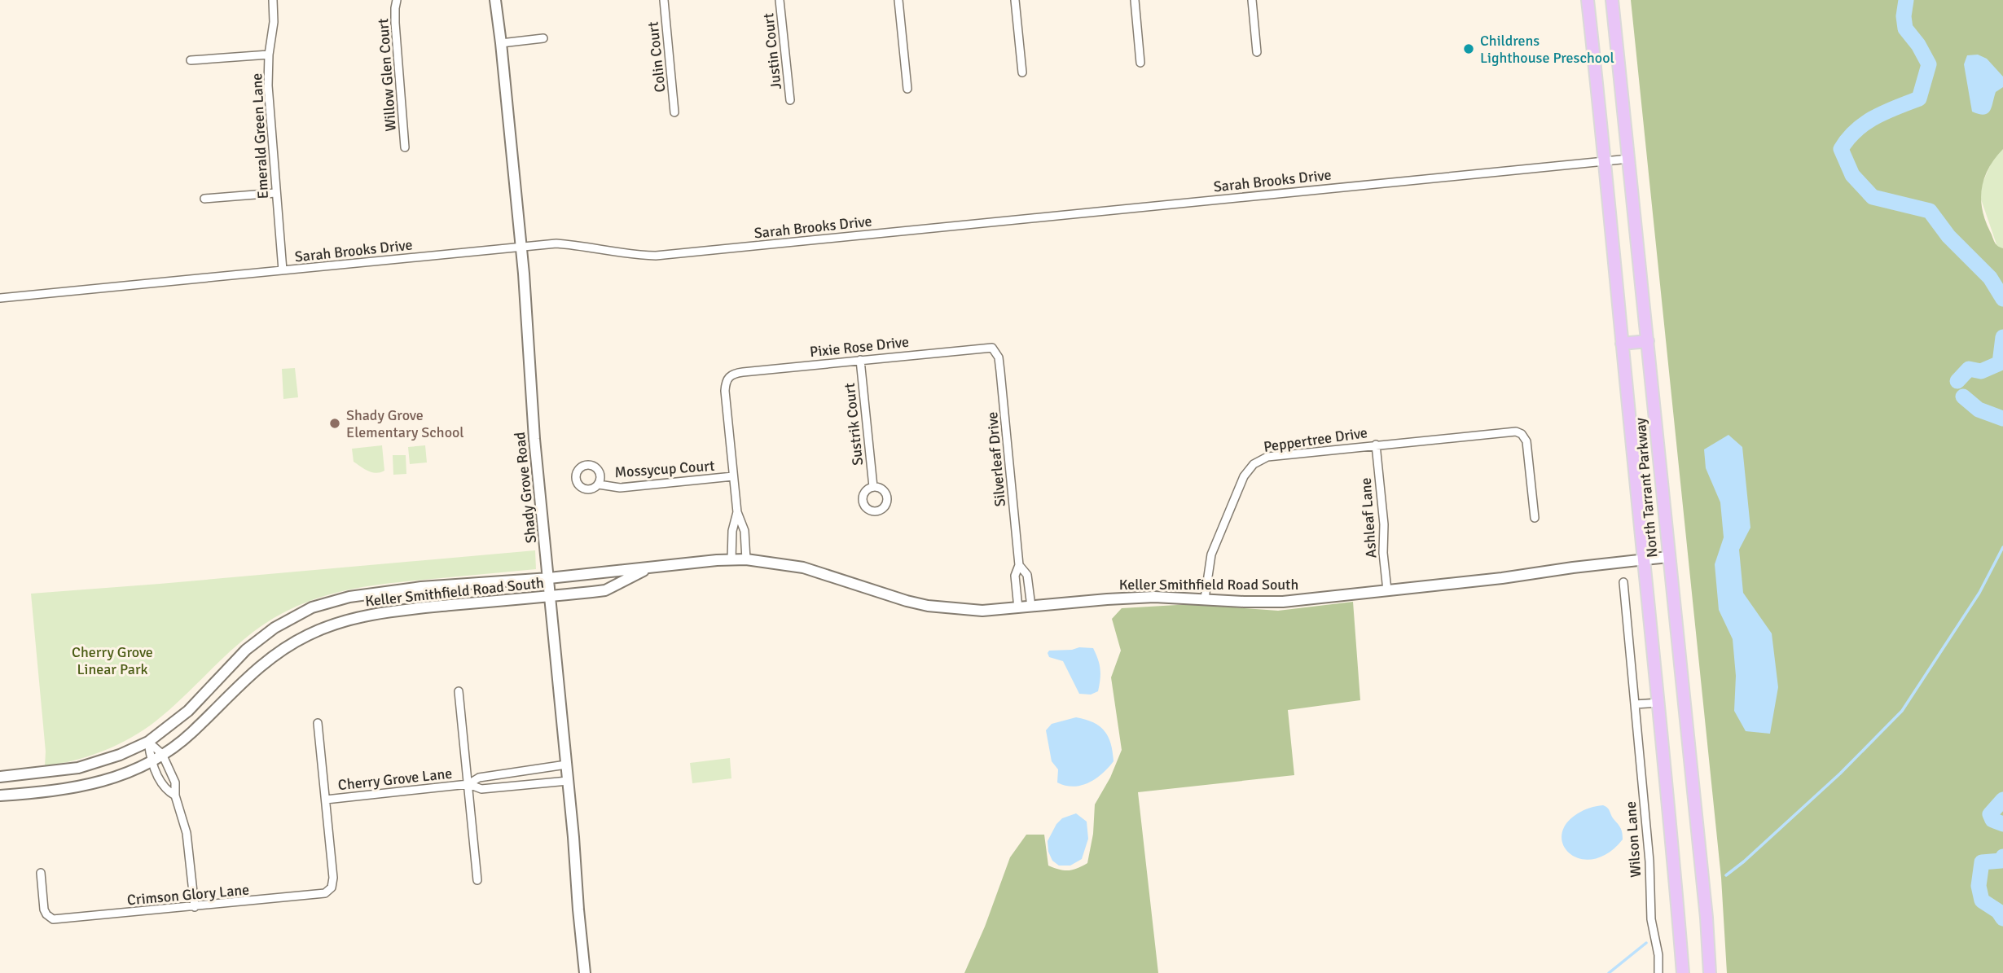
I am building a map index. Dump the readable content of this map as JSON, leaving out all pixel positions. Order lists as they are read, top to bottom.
{
  "streets": {
    "main road": ["Shady Grove Road", "North Tarrant Parkway", "Keller Smithfield Road South"],
    "street": [
      "Justin Court",
      "Colin Court",
      "Willow Glen Court",
      "Emerald Green Lane",
      "Sarah Brooks Drive",
      "Pixie Rose Drive",
      "Sustrik Court",
      "Peppertree Drive",
      "Silverleaf Drive",
      "Mossycup Court",
      "Ashleaf Lane",
      "Cherry Grove Lane",
      "Wilson Lane",
      "Crimson Glory Lane"
    ]
  },
  "crossings": [
    ["Emerald Green Lane", "Sarah Brooks Drive"],
    ["Sarah Brooks Drive", "Shady Grove Road"],
    ["Sarah Brooks Drive", "North Tarrant Parkway"],
    ["Pixie Rose Drive", "Sustrik Court"],
    ["Pixie Rose Drive", "Silverleaf Drive"],
    ["Pixie Rose Drive", "Mossycup Court"],
    ["Peppertree Drive", "Ashleaf Lane"],
    ["Peppertree Drive", "Keller Smithfield Road South"],
    ["Silverleaf Drive", "Keller Smithfield Road South"],
    ["Shady Grove Road", "Keller Smithfield Road South"],
    ["Shady Grove Road", "Cherry Grove Lane"],
    ["North Tarrant Parkway", "Keller Smithfield Road South"],
    ["Ashleaf Lane", "Keller Smithfield Road South"],
    ["Cherry Grove Lane", "Crimson Glory Lane"]
  ],
  "parks": ["Cherry Grove Linear Park"],
  "places": ["Childrens Lighthouse Preschool", "Shady Grove Elementary School"]
}
